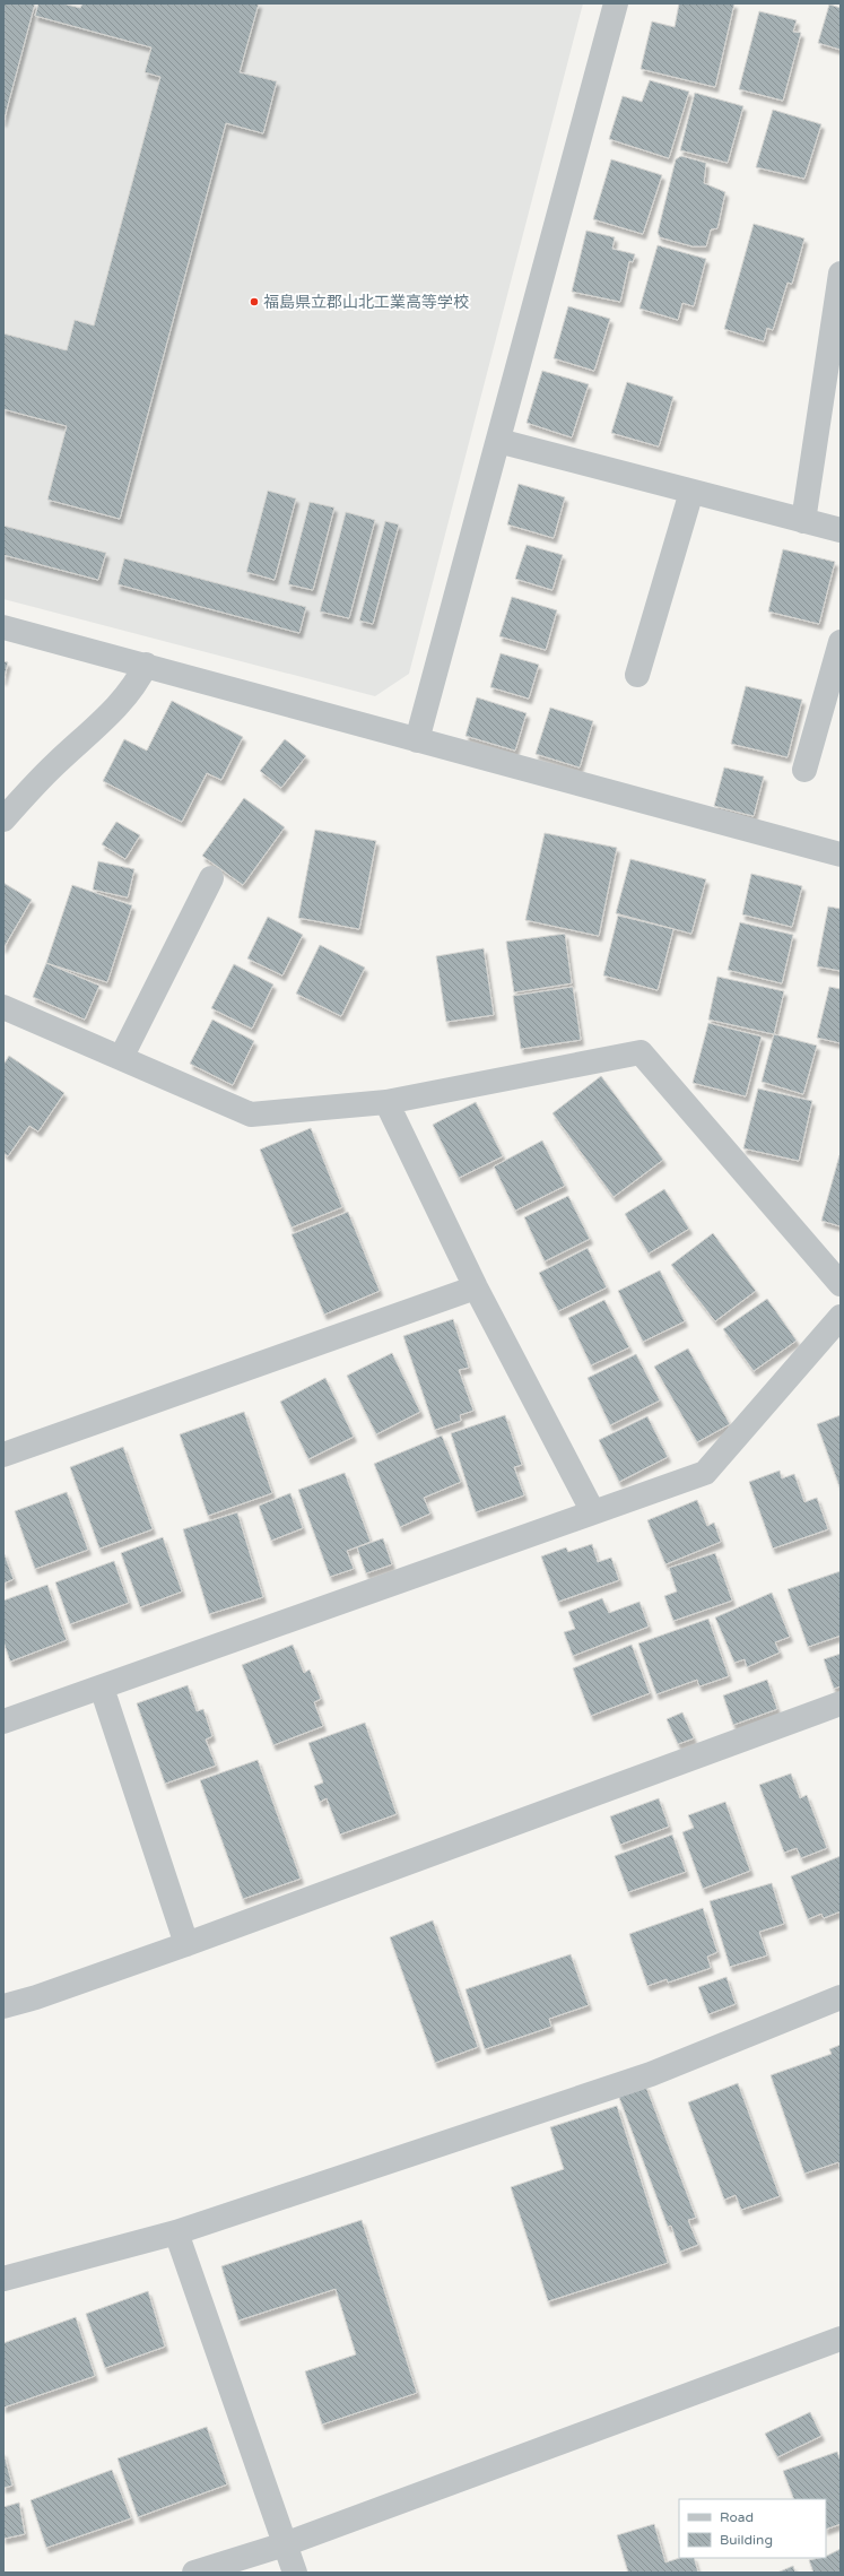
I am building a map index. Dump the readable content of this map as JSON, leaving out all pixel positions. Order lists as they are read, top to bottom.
{
  "places": ["福島県立郡山北工業高等学校"],
  "legend": ["Road", "Building"]
}
